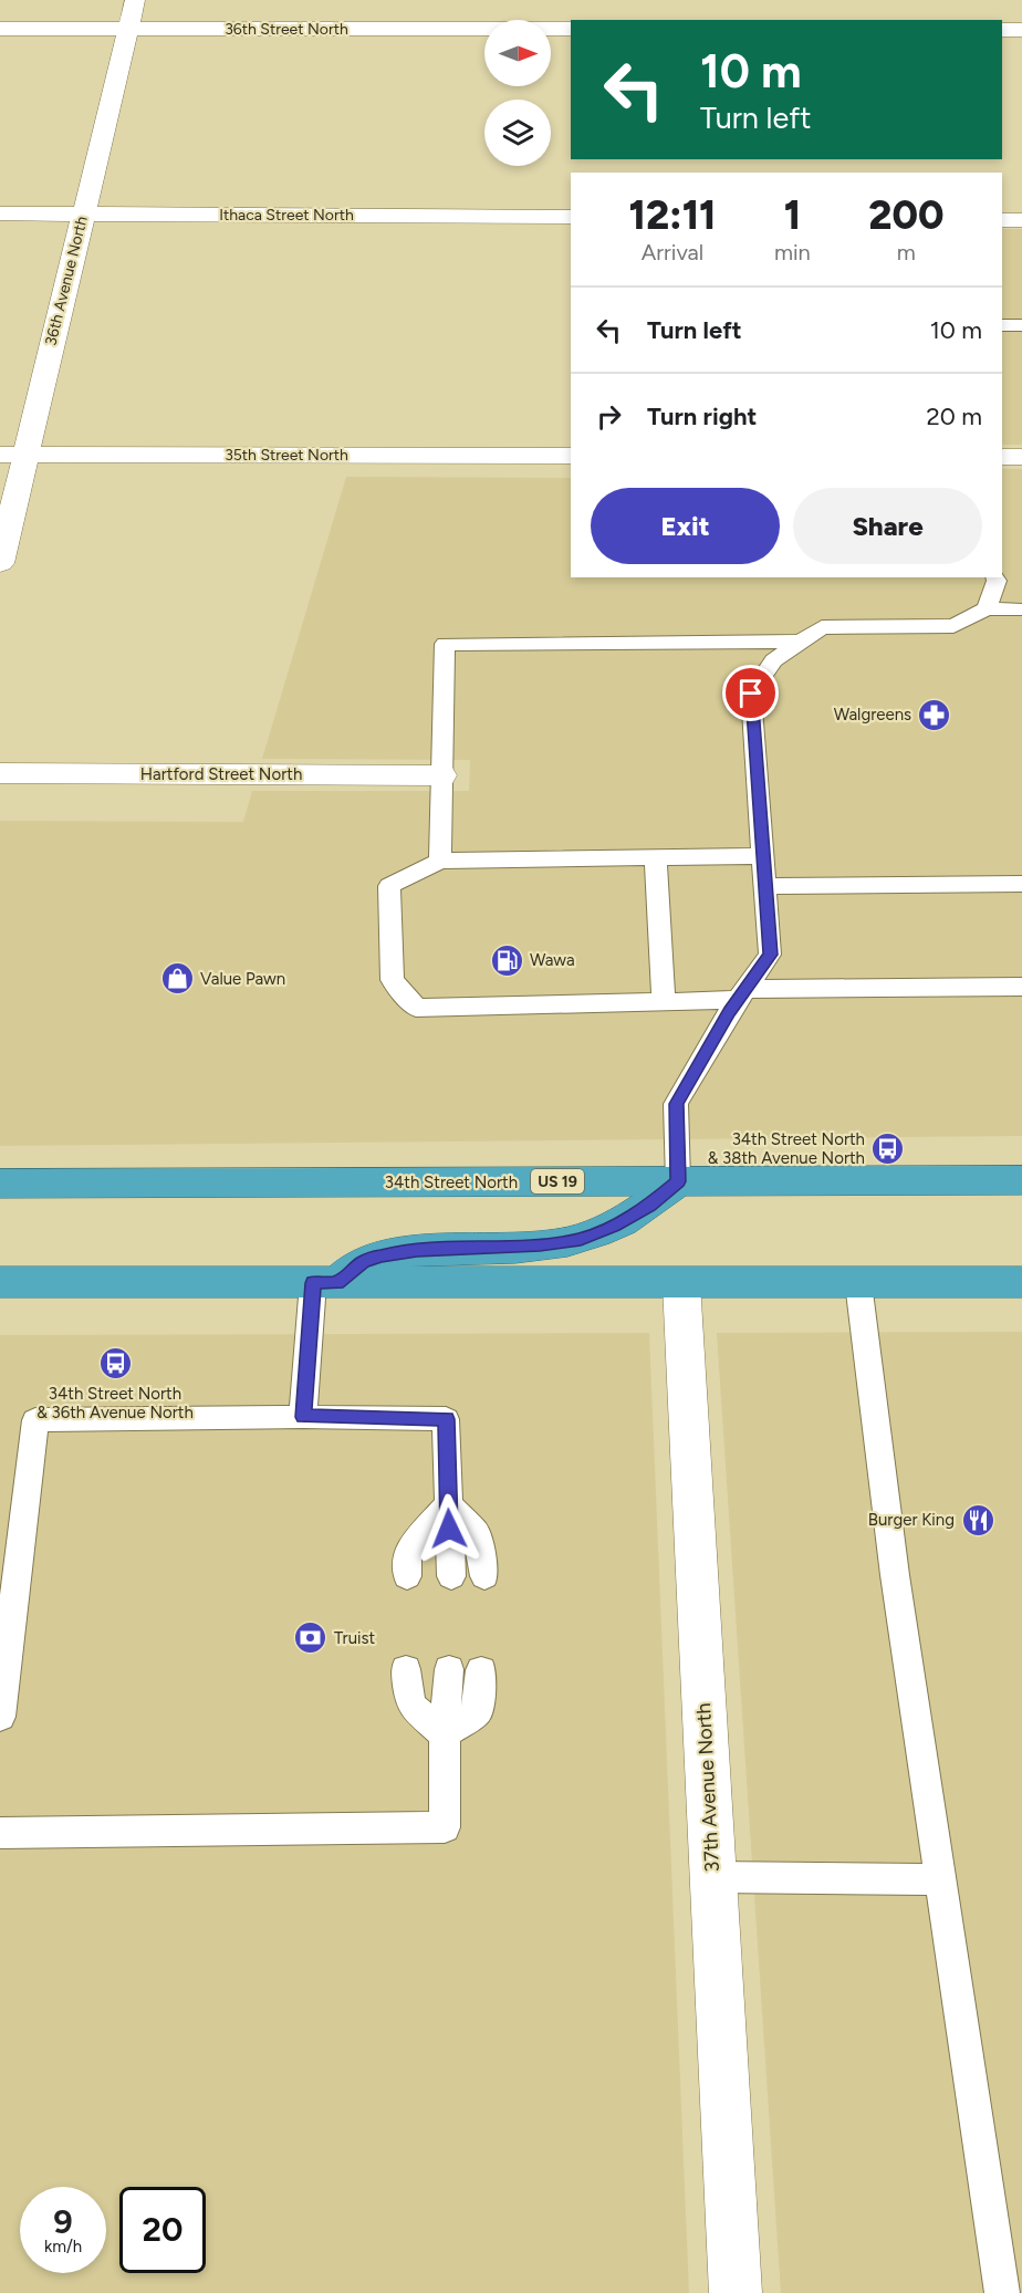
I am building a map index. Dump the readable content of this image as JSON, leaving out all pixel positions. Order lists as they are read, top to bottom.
{
  "streets": {
    "highway": ["US 19", "34th Street North"],
    "street": [
      "36th Street North",
      "Ithaca Street North",
      "36th Avenue North",
      "35th Street North",
      "Hartford Street North",
      "37th Avenue North"
    ]
  },
  "crossings": [
    ["36th Street North", "36th Avenue North"],
    ["Ithaca Street North", "36th Avenue North"],
    ["36th Avenue North", "35th Street North"]
  ],
  "places": {
    "pharmacy": ["Walgreens"],
    "fuel station": ["Wawa"],
    "shop": ["Value Pawn"],
    "bus stop": ["34th Street North & 38th Avenue North", "34th Street North & 36th Avenue North"],
    "restaurant": ["Burger King"],
    "bank": ["Truist"]
  },
  "north": "right",
  "page": {
    "turn": ["10 m", "Turn left"],
    "eta": [
      "12:11",
      "Arrival",
      "1",
      "min",
      "200",
      "m"
    ],
    "list": [
      {
        "name": "Turn left",
        "value": "10 m"
      },
      {
        "name": "Turn right",
        "value": "20 m"
      }
    ],
    "buttons": ["Exit", "Share"],
    "speed": "9 km/h",
    "limit": "20"
  }
}
